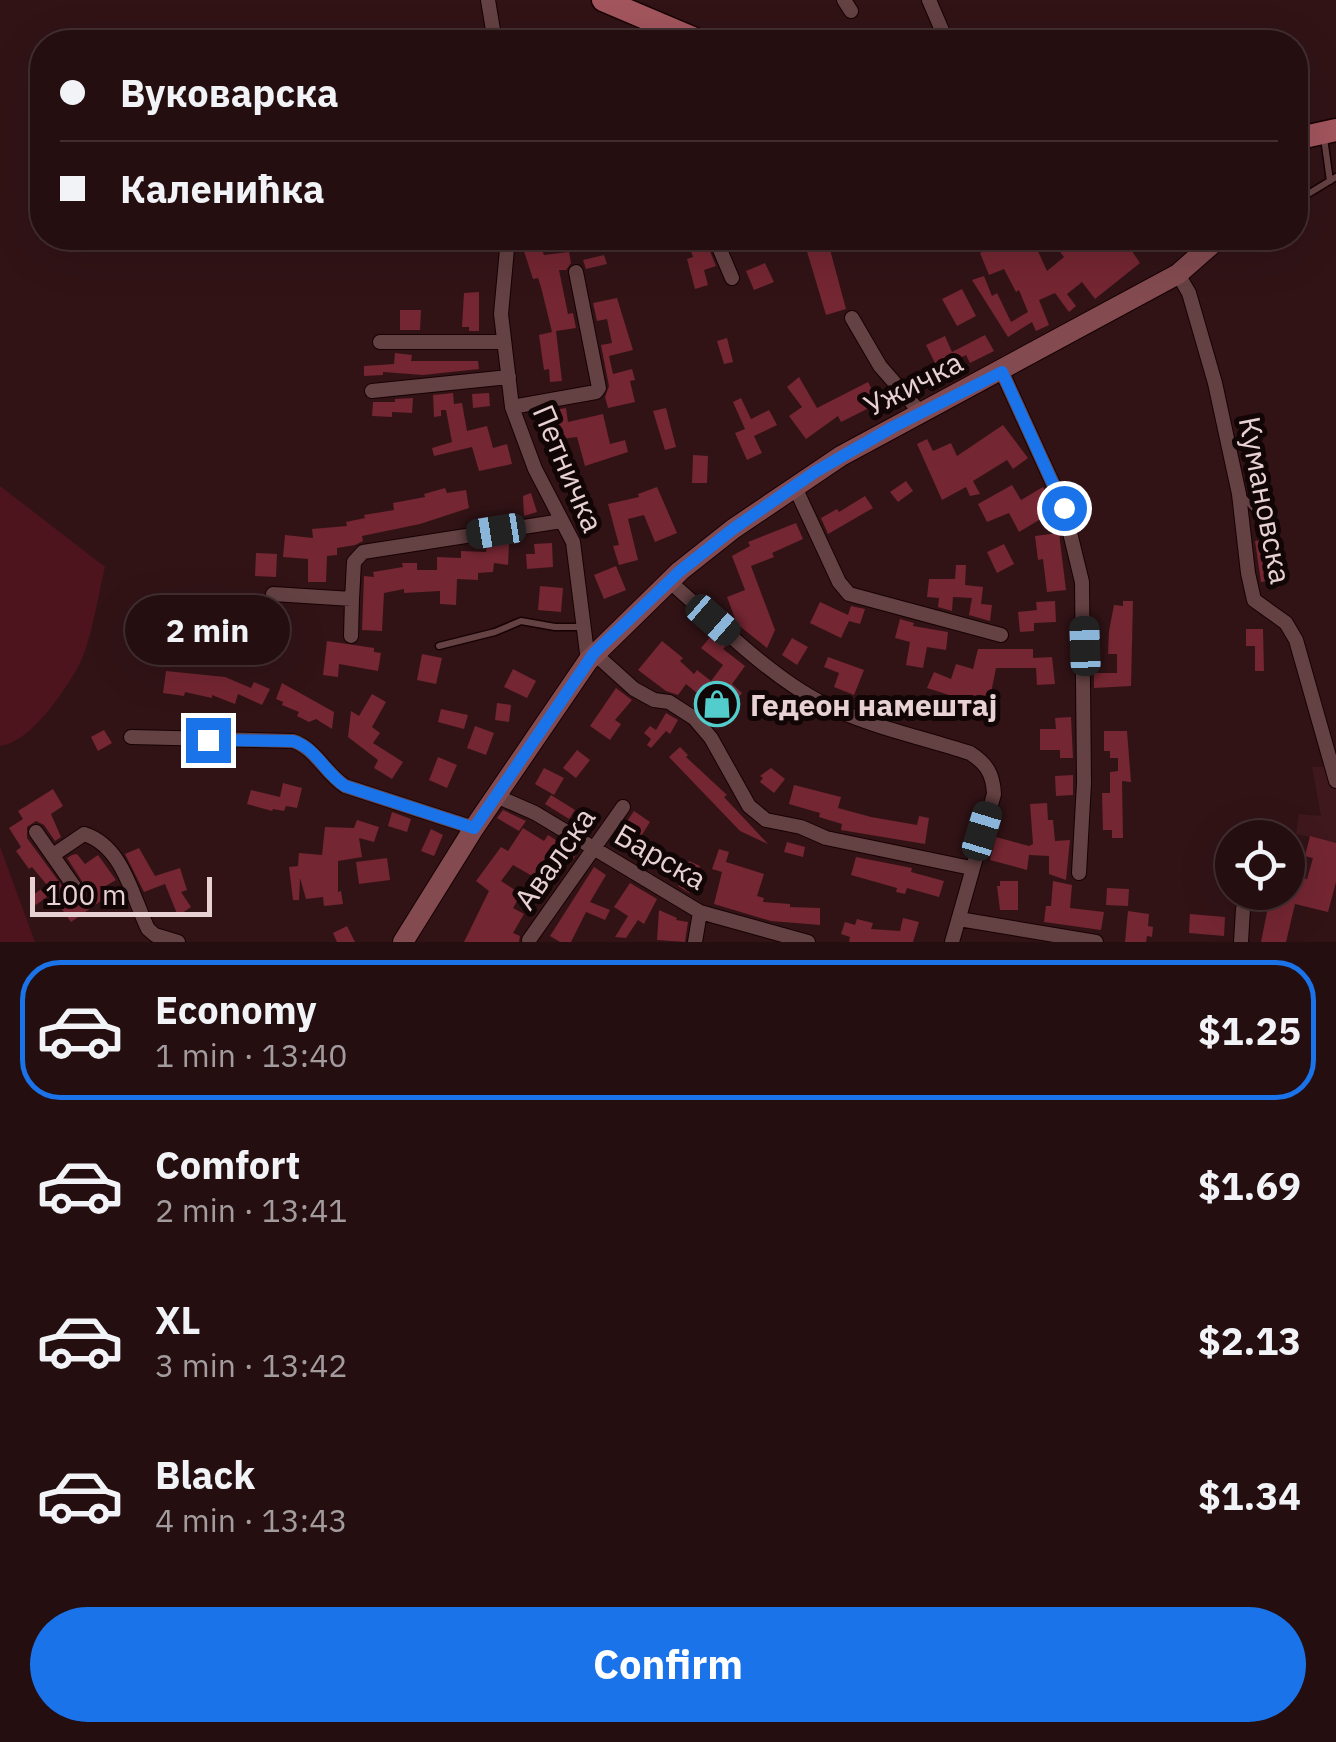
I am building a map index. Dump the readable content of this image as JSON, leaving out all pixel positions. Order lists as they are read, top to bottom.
{
  "streets": {
    "main road": ["Ужичка"],
    "street": [
      "Петничка",
      "Кумановска",
      "Барска",
      "Авалска"
    ]
  },
  "crossings": [
    ["Ужичка", "Петничка"],
    ["Ужичка", "Кумановска"],
    ["Ужичка", "Барска"],
    ["Барска", "Авалска"]
  ],
  "places": {
    "shop": ["Гедеон намештај"]
  },
  "scale_bar": "100 m",
  "page": {
    "banner": ["Вуковарска", "Каленићка"],
    "bubble": "2 min",
    "scale": "100 m",
    "list": [
      {
        "name": "Economy",
        "note": "1 min · 13:40",
        "value": "$1.25"
      },
      {
        "name": "Comfort",
        "note": "2 min · 13:41",
        "value": "$1.69"
      },
      {
        "name": "XL",
        "note": "3 min · 13:42",
        "value": "$2.13"
      },
      {
        "name": "Black",
        "note": "4 min · 13:43",
        "value": "$1.34"
      }
    ],
    "buttons": "Confirm"
  }
}
